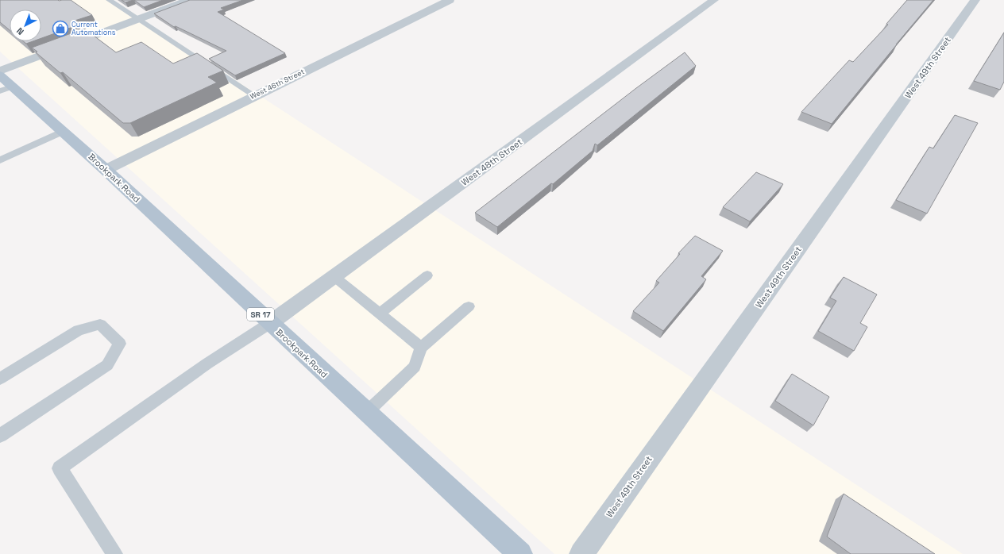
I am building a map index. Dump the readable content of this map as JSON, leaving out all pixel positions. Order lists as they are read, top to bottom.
{
  "streets": {
    "main road": ["Brookpark Road", "SR 17"],
    "street": ["West 49th Street", "West 46th Street", "West 48th Street"]
  },
  "crossings": [
    ["West 46th Street", "Brookpark Road"],
    ["West 48th Street", "Brookpark Road"]
  ],
  "places": {
    "shop": ["Current Automations"]
  },
  "north": "bottom left"
}
